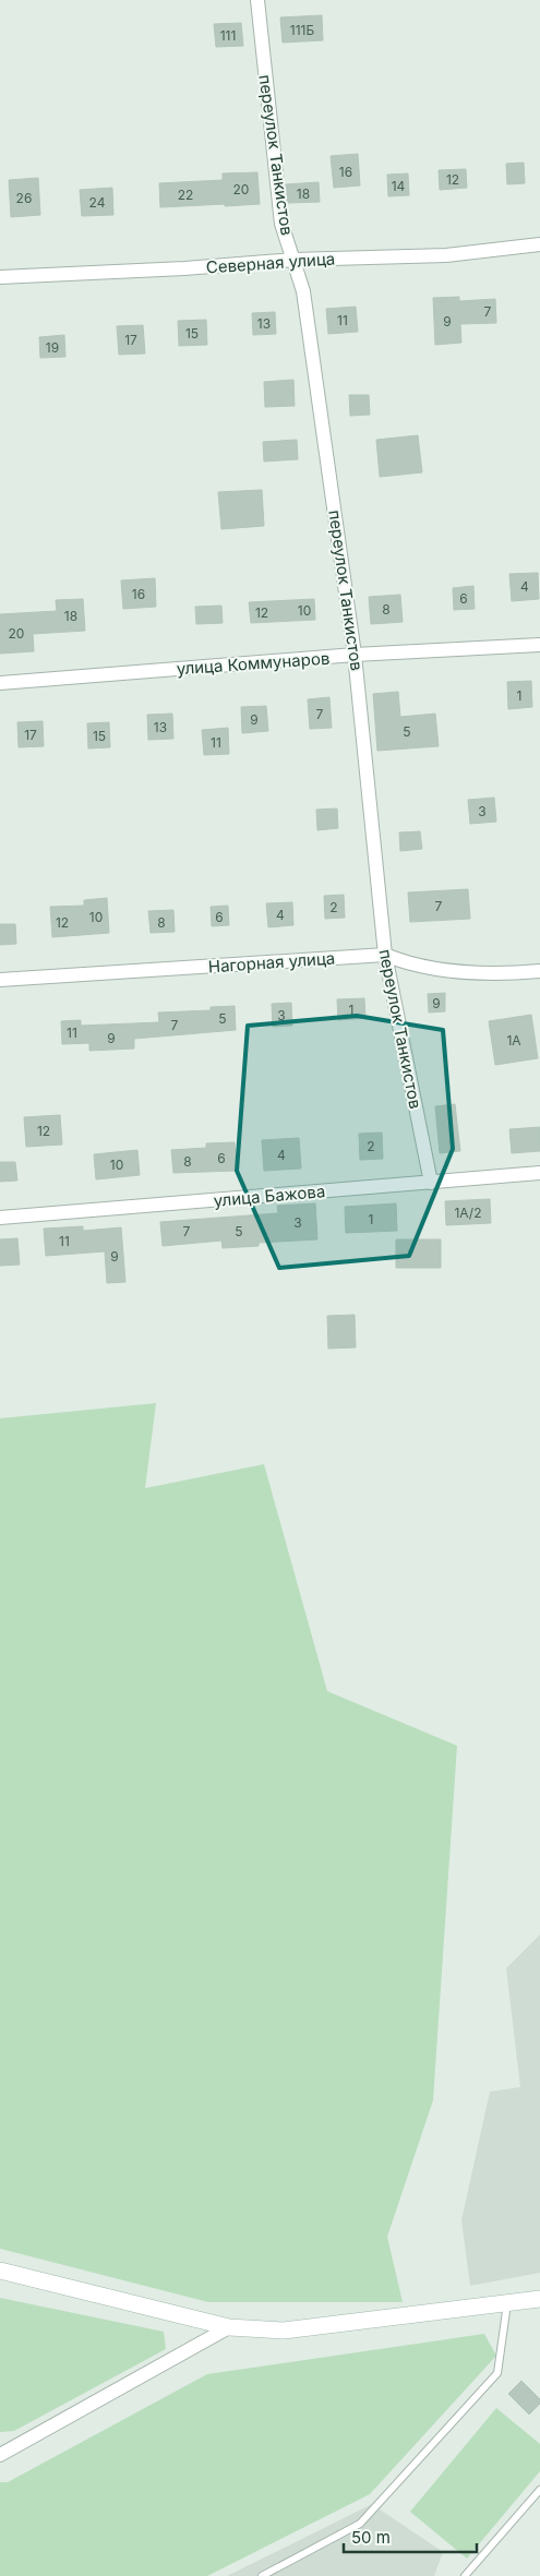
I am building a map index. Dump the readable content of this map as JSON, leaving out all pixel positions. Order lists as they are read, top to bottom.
{
  "streets": {
    "street": [
      "переулок Танкистов",
      "Северная улица",
      "улица Коммунаров",
      "Нагорная улица",
      "улица Бажова"
    ]
  },
  "crossings": [
    ["переулок Танкистов", "Северная улица"],
    ["переулок Танкистов", "улица Коммунаров"],
    ["переулок Танкистов", "Нагорная улица"],
    ["переулок Танкистов", "улица Бажова"]
  ],
  "house_numbers": [
    "111Б",
    "111",
    "16",
    "12",
    "14",
    "20",
    "18",
    "22",
    "26",
    "24",
    "7",
    "11",
    "9",
    "13",
    "15",
    "17",
    "19",
    "4",
    "16",
    "6",
    "8",
    "10",
    "12",
    "18",
    "20",
    "1",
    "7",
    "9",
    "13",
    "5",
    "17",
    "15",
    "11",
    "3",
    "7",
    "2",
    "4",
    "10",
    "6",
    "12",
    "8",
    "9",
    "1",
    "3",
    "5",
    "7",
    "11",
    "9",
    "1А",
    "12",
    "2",
    "4",
    "6",
    "8",
    "10",
    "1А/2",
    "1",
    "3",
    "7",
    "5",
    "11",
    "9"
  ],
  "scale_bar": "50 m"
}
